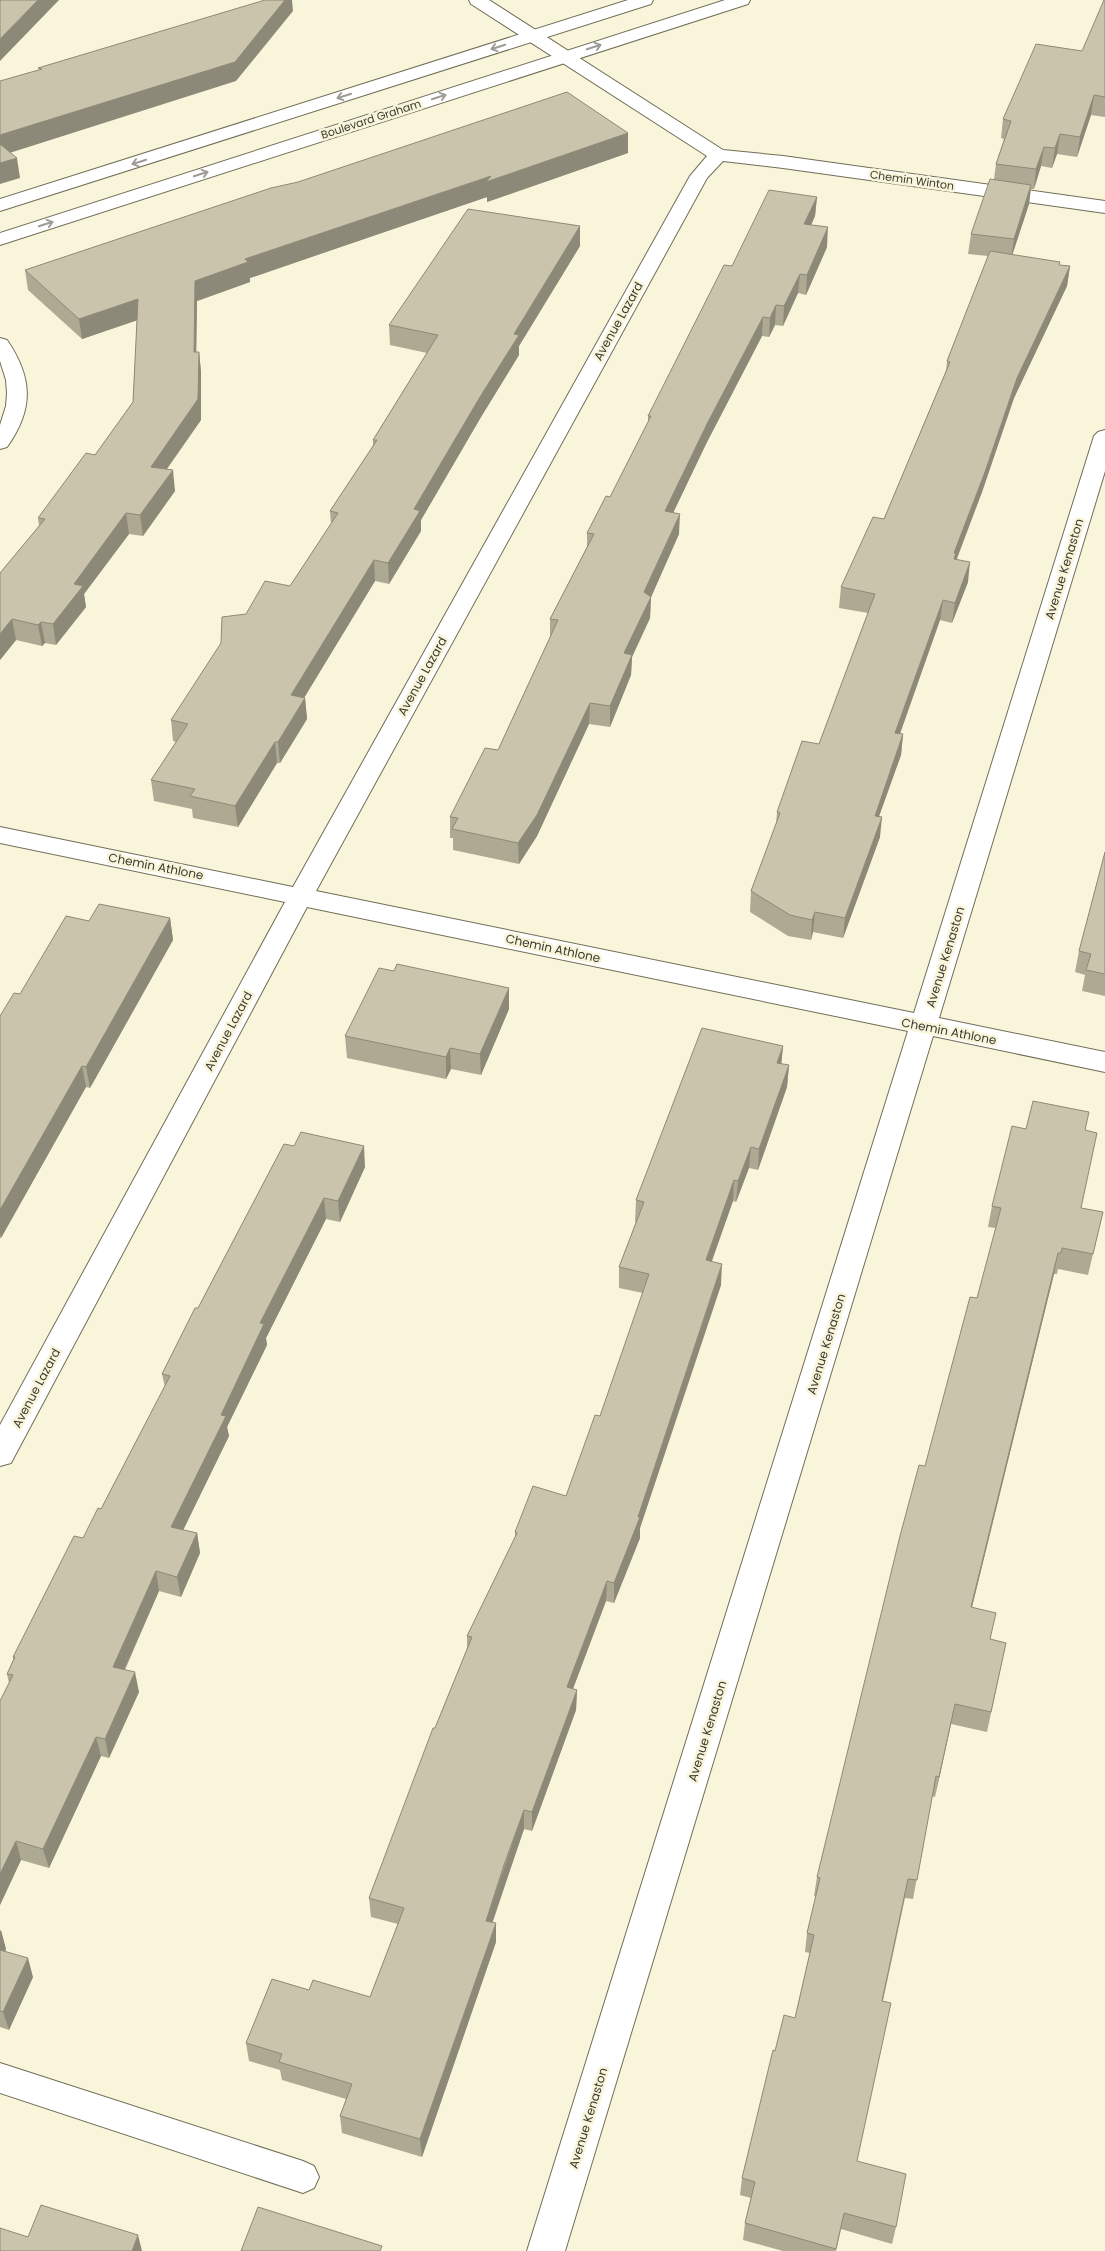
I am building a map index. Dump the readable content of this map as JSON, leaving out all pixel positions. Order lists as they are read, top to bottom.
{
  "streets": {
    "street": [
      "Boulevard Graham",
      "Chemin Winton",
      "Avenue Lazard",
      "Avenue Kenaston",
      "Chemin Athlone"
    ]
  },
  "crossings": [
    ["Chemin Winton", "Avenue Lazard"],
    ["Avenue Lazard", "Chemin Athlone"],
    ["Avenue Kenaston", "Chemin Athlone"]
  ]
}
